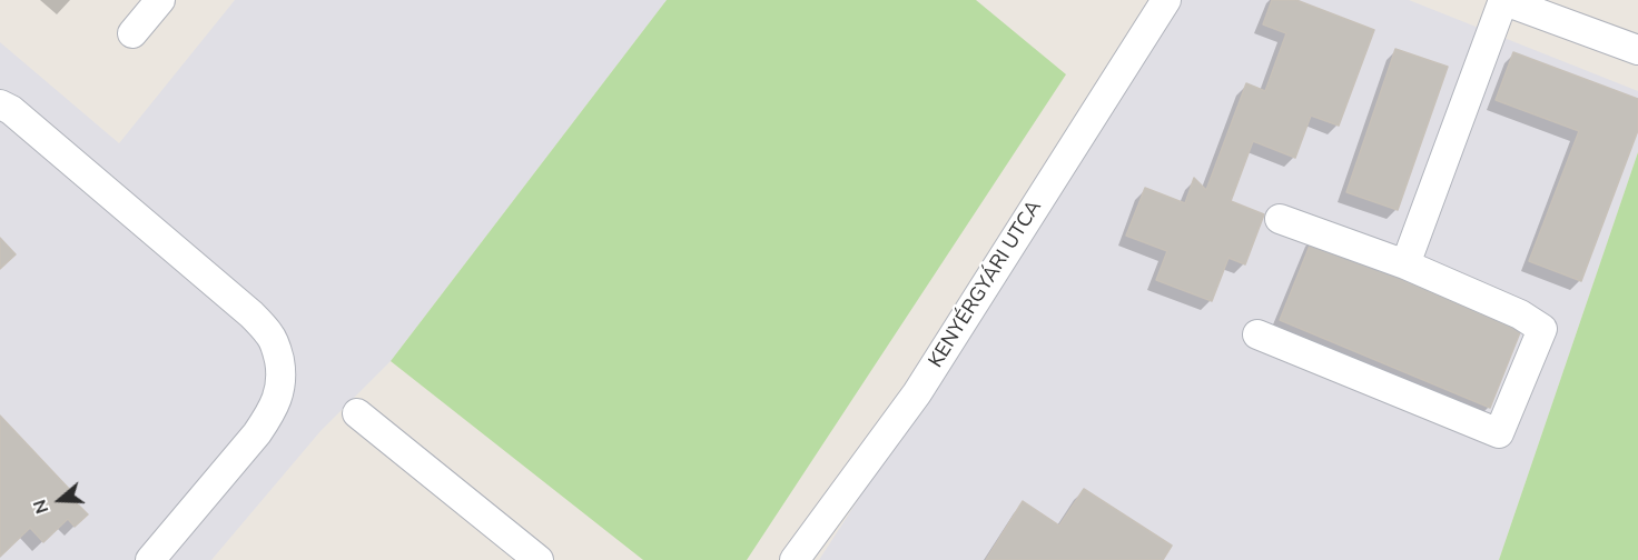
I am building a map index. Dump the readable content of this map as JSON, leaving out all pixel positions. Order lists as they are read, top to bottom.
{
  "streets": {
    "street": ["KENYÉRGYÁRI UTCA"]
  },
  "north": "left"
}
